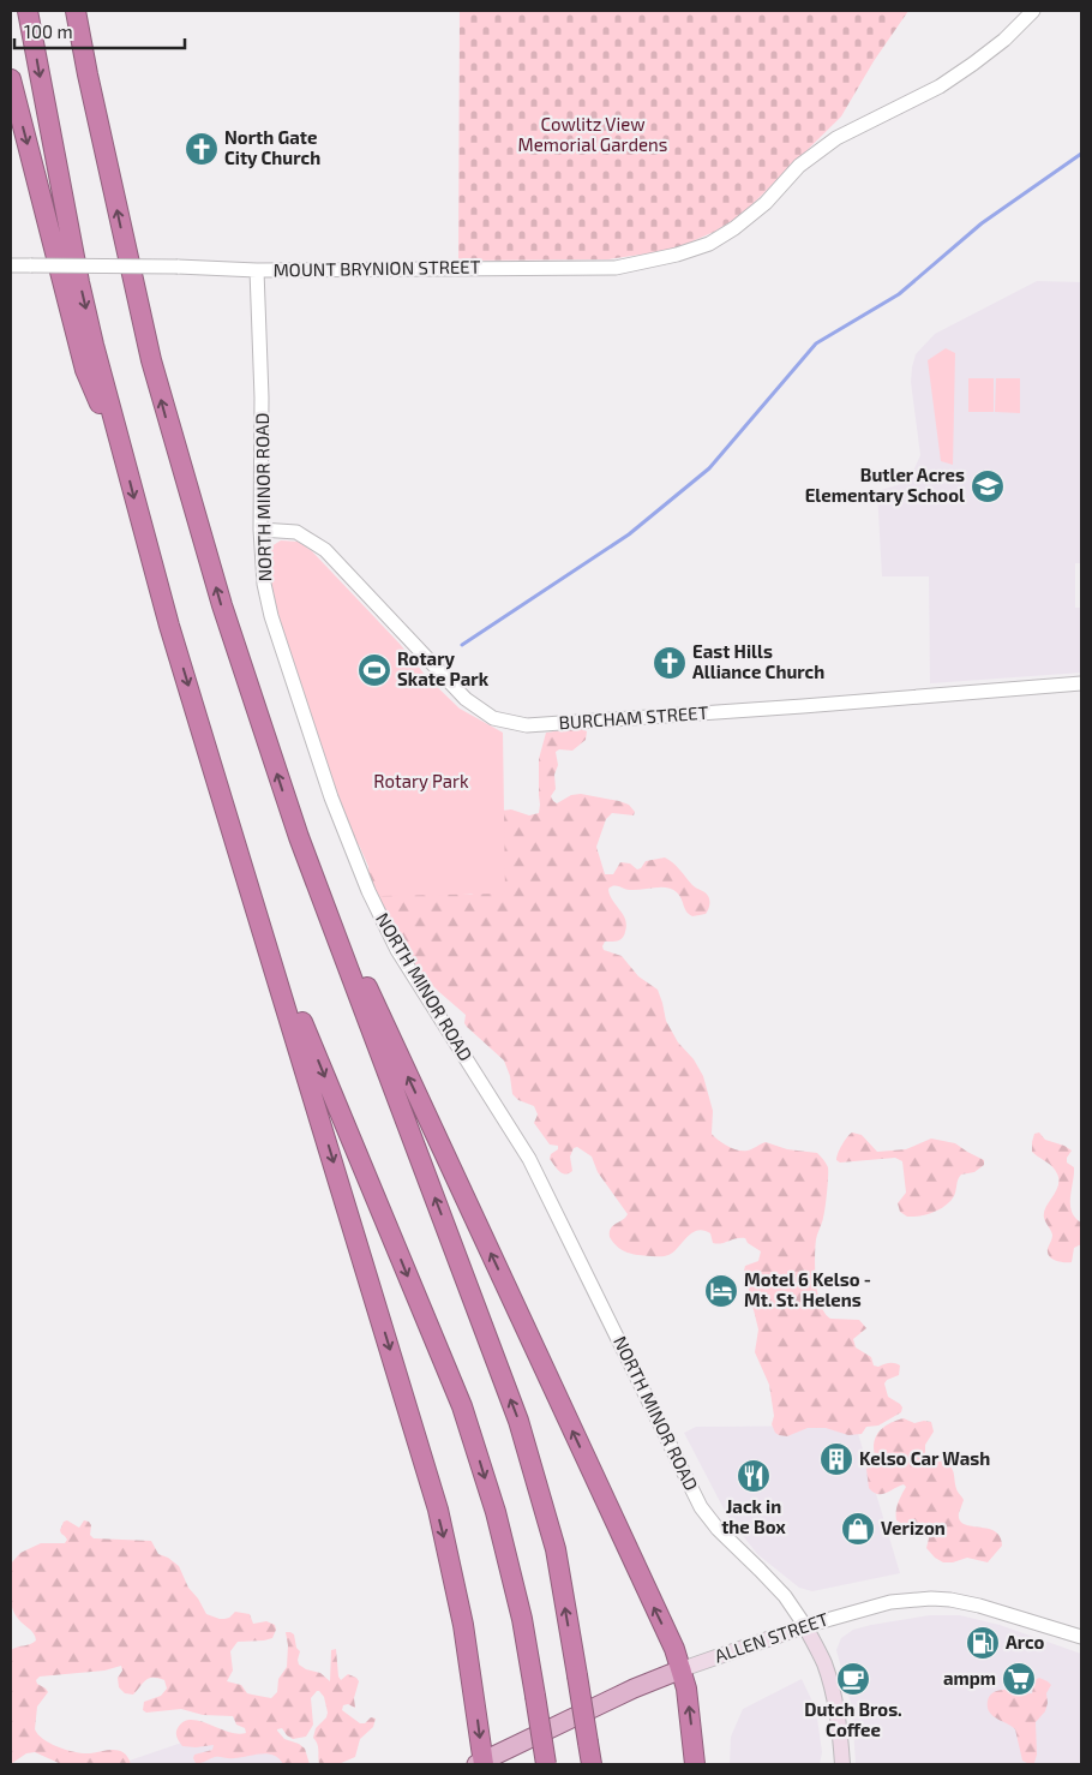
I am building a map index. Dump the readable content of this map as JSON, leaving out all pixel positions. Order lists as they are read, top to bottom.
{
  "streets": {
    "main road": ["ALLEN STREET"],
    "street": ["MOUNT BRYNION STREET", "NORTH MINOR ROAD", "BURCHAM STREET"]
  },
  "crossings": [
    ["MOUNT BRYNION STREET", "NORTH MINOR ROAD"],
    ["NORTH MINOR ROAD", "BURCHAM STREET"],
    ["NORTH MINOR ROAD", "ALLEN STREET"]
  ],
  "parks": ["Cowlitz View Memorial Gardens", "Rotary Park"],
  "places": {
    "church": ["North Gate City Church", "East Hills Alliance Church"],
    "school or university": ["Butler Acres Elementary School"],
    "sports": ["Rotary Skate Park"],
    "hotel": ["Motel 6 Kelso - Mt. St. Helens"],
    "building": ["Kelso Car Wash"],
    "restaurant": ["Jack in the Box"],
    "shop": ["Verizon"],
    "fuel station": ["Arco"],
    "cafe": ["Dutch Bros. Coffee"],
    "supermarket": ["ampm"]
  },
  "scale_bar": "100 m"
}
